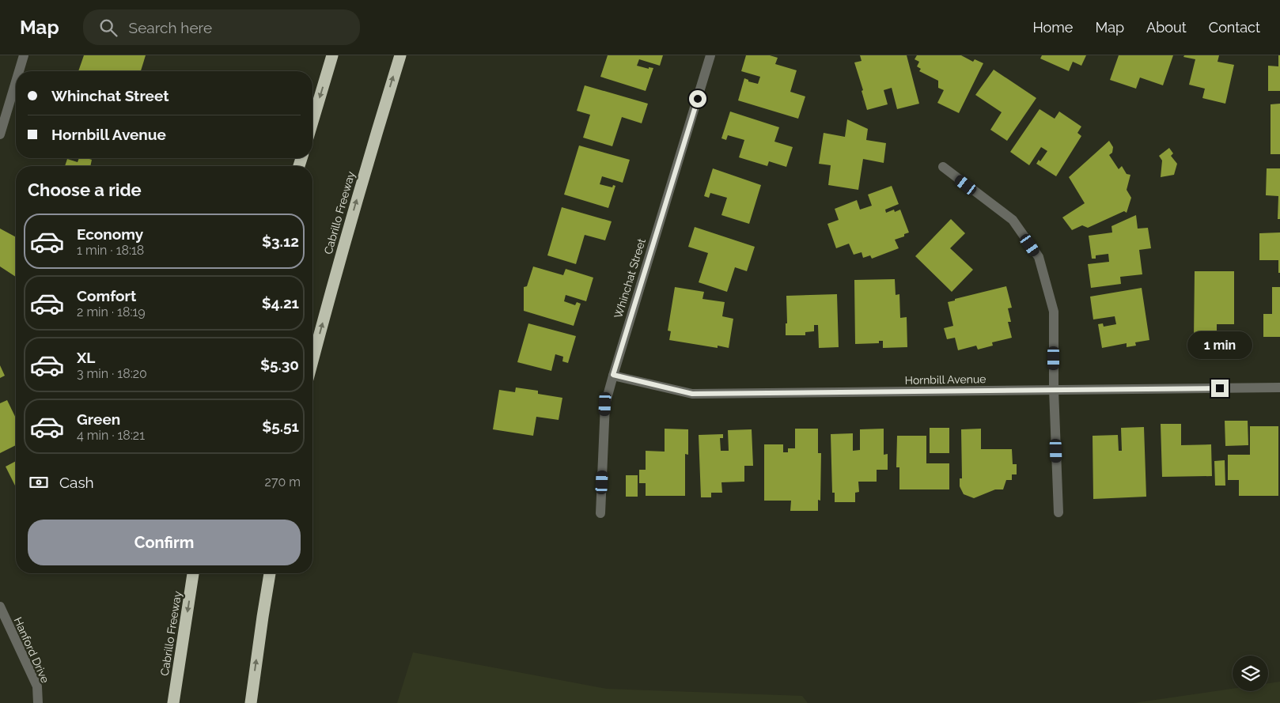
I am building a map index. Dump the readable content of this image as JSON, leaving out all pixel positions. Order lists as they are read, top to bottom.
{
  "streets": {
    "highway": ["Cabrillo Freeway"],
    "street": ["Whinchat Street", "Hornbill Avenue", "Hanford Drive"]
  },
  "crossings": [
    ["Whinchat Street", "Hornbill Avenue"]
  ],
  "page": {
    "header": "Map",
    "search": "Search here",
    "nav": [
      "Home",
      "Map",
      "About",
      "Contact"
    ],
    "banner": ["Whinchat Street", "Hornbill Avenue"],
    "heading": "Choose a ride",
    "list": [
      {
        "name": "Economy",
        "note": "1 min · 18:18",
        "value": "$3.12"
      },
      {
        "name": "Comfort",
        "note": "2 min · 18:19",
        "value": "$4.21"
      },
      {
        "name": "XL",
        "note": "3 min · 18:20",
        "value": "$5.30"
      },
      {
        "name": "Green",
        "note": "4 min · 18:21",
        "value": "$5.51"
      }
    ],
    "bubble": "1 min",
    "pay": ["Cash", "270 m"],
    "buttons": "Confirm"
  }
}
